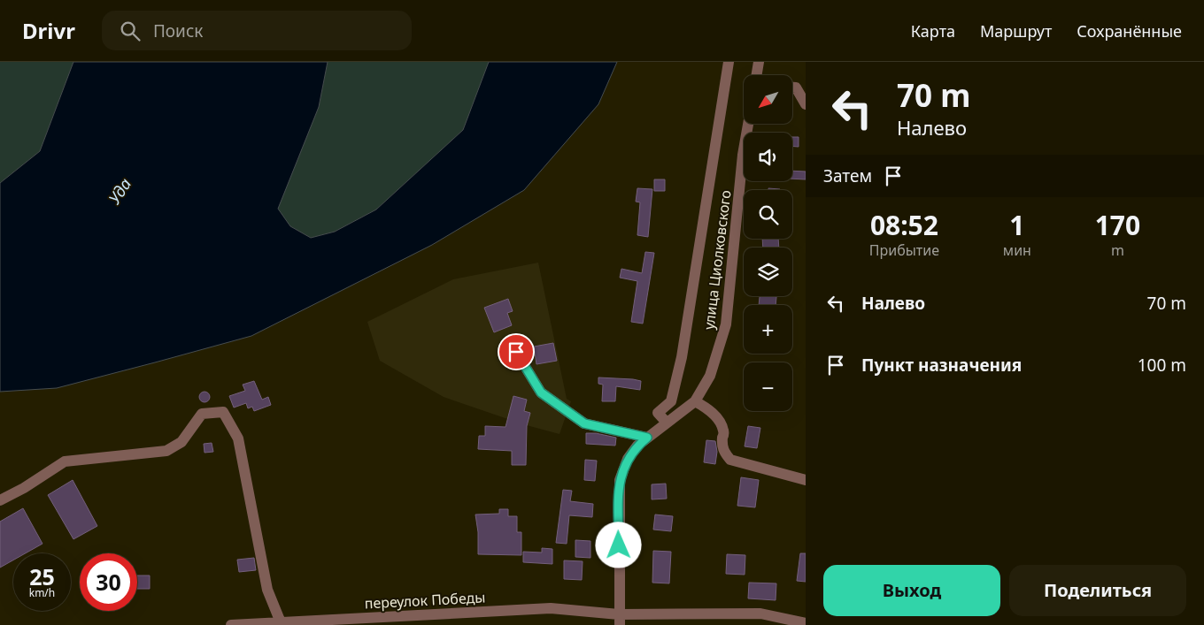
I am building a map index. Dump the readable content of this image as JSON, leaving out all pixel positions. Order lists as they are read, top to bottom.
{
  "streets": {
    "street": ["улица Циолковского", "переулок Победы"]
  },
  "crossings": [
    ["улица Циолковского", "переулок Победы"]
  ],
  "water": ["Уда"],
  "north": "bottom left",
  "page": {
    "header": "Drivr",
    "search": "Поиск",
    "nav": ["Карта", "Маршрут", "Сохранённые"],
    "turn": ["70 m", "Налево"],
    "map_buttons": ["+", "−"],
    "then": "Затем",
    "eta": [
      "08:52",
      "Прибытие",
      "1",
      "мин",
      "170",
      "m"
    ],
    "list": [
      {
        "name": "Налево",
        "value": "70 m"
      },
      {
        "name": "Пункт назначения",
        "value": "100 m"
      }
    ],
    "speed": "25 km/h",
    "limit": "30",
    "buttons": ["Выход", "Поделиться"]
  }
}
